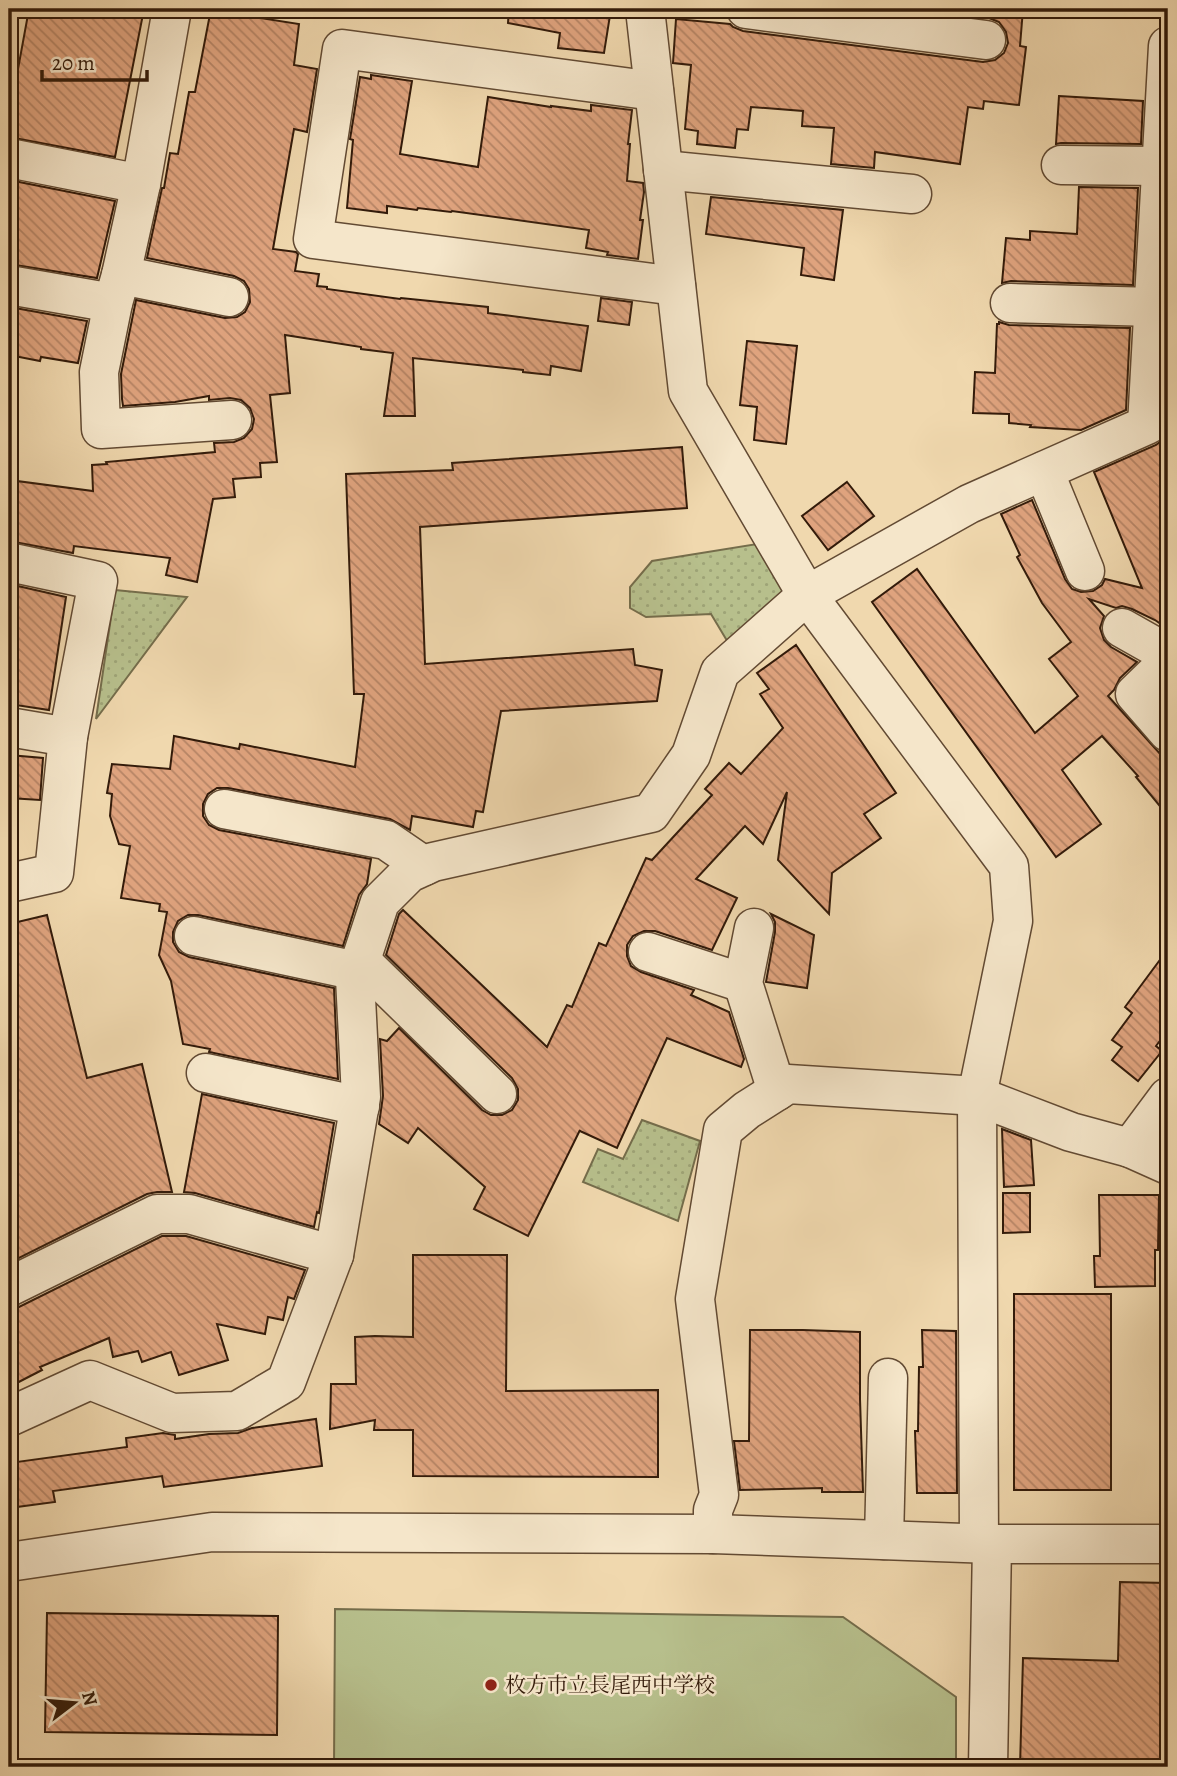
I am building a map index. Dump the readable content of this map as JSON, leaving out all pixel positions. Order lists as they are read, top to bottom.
{
  "places": ["枚方市立長尾西中学校"],
  "scale_bar": "20 m",
  "north": "right"
}
